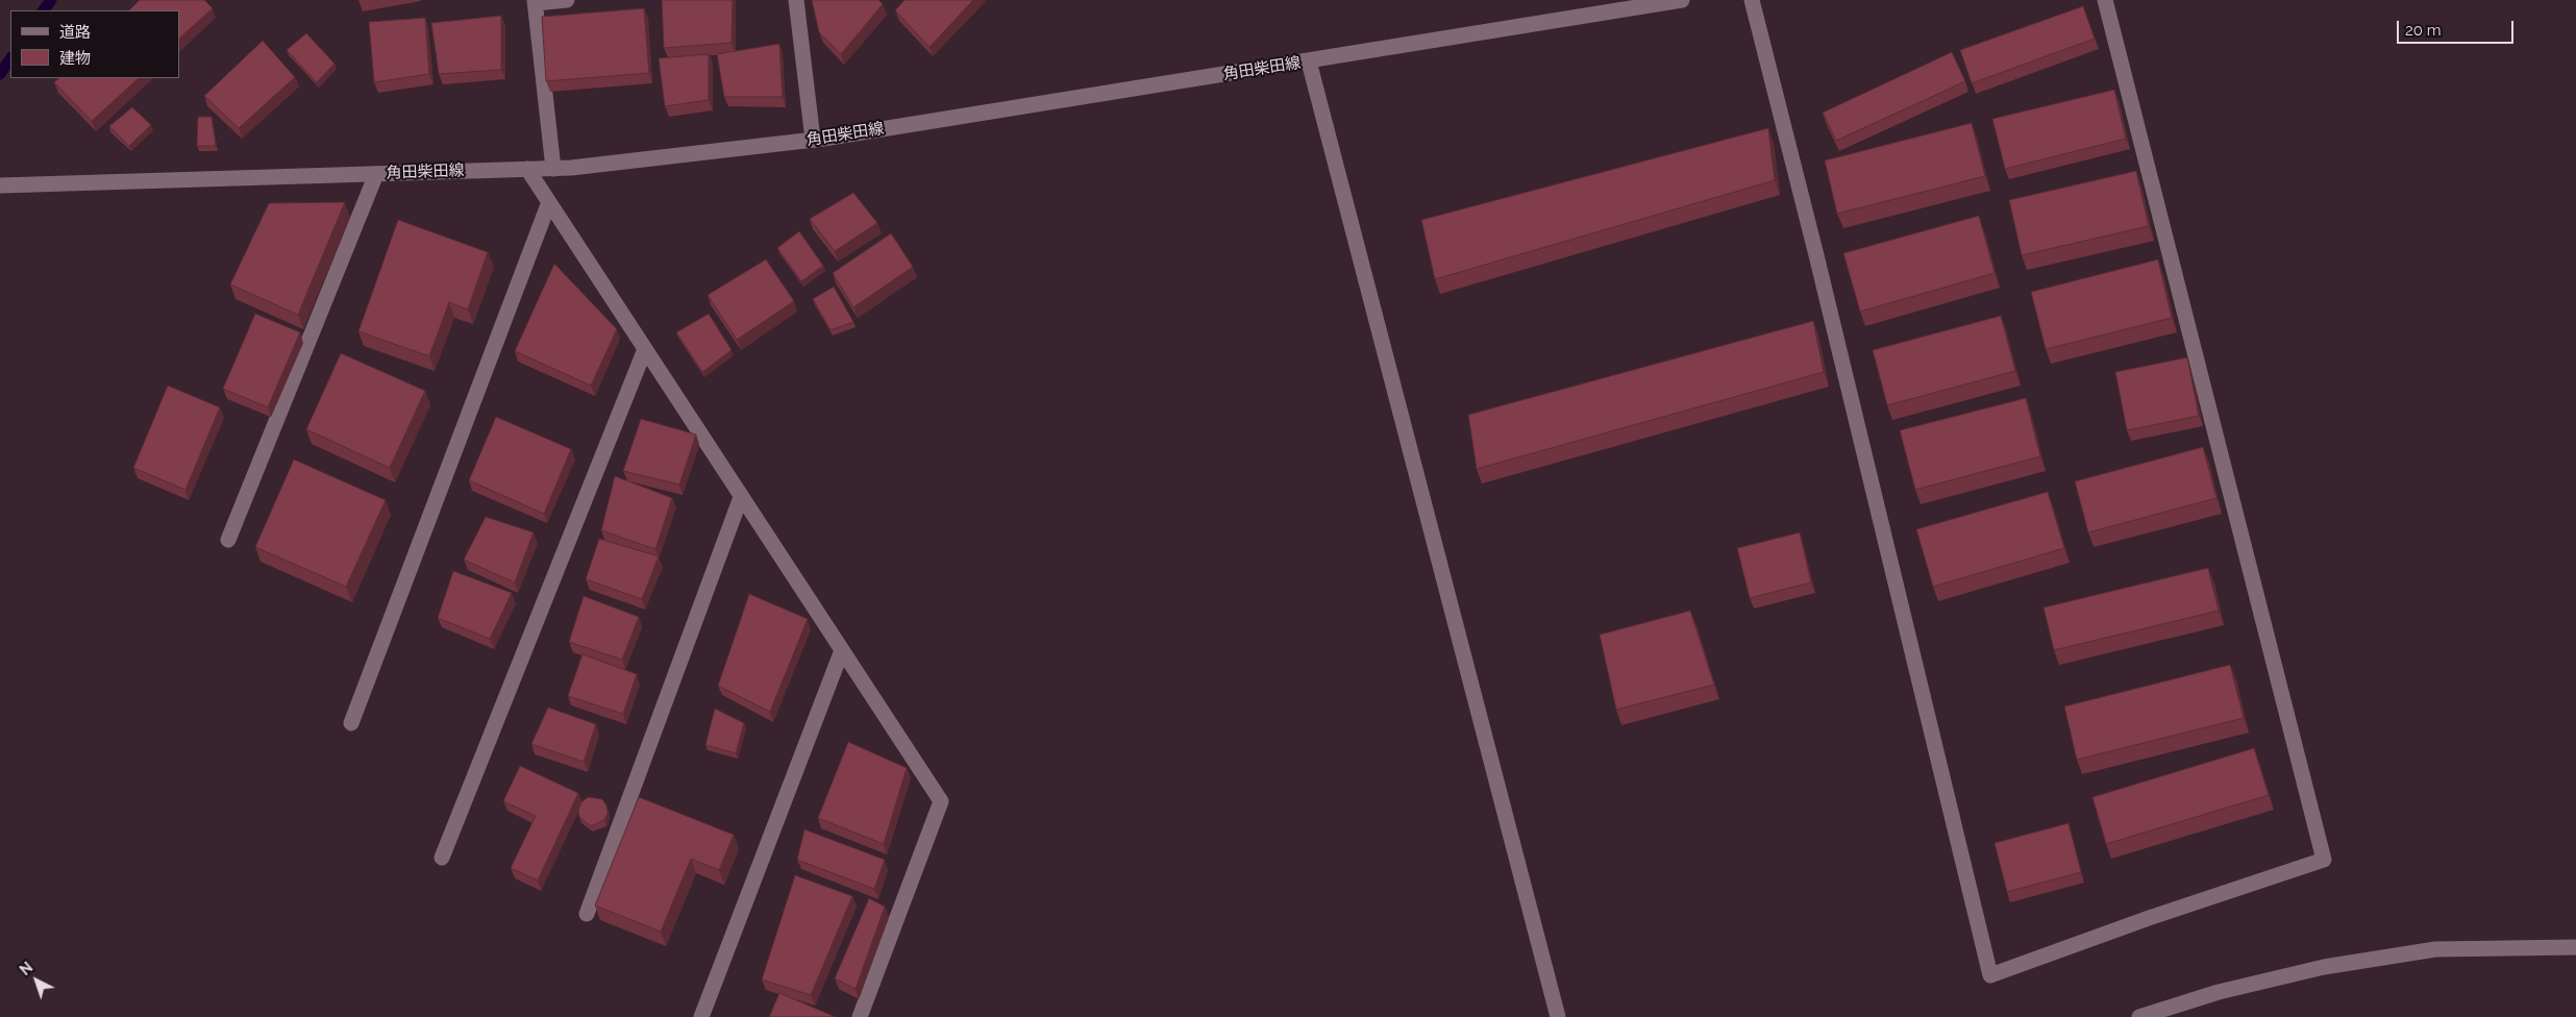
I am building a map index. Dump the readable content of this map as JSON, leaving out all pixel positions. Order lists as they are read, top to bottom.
{
  "streets": {
    "street": ["角田柴田線"]
  },
  "legend": ["道路", "建物"],
  "scale_bar": "20 m",
  "north": "top left"
}
